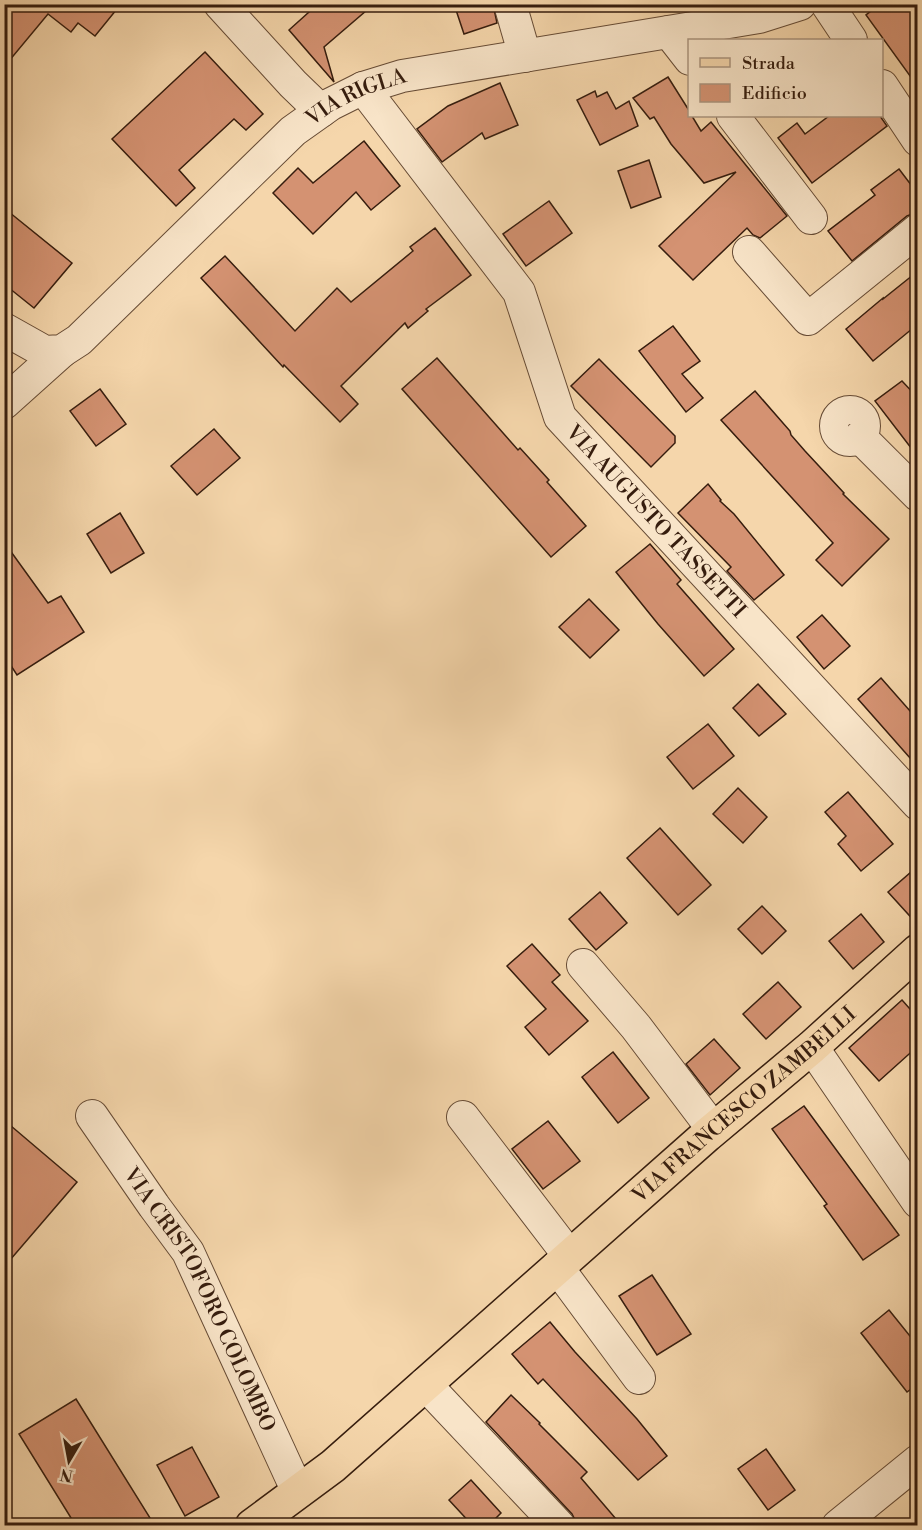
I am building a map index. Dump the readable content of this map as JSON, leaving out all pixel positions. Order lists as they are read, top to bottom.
{
  "streets": {
    "main road": ["VIA FRANCESCO ZAMBELLI"],
    "street": ["VIA RIGLA", "VIA AUGUSTO TASSETTI", "VIA CRISTOFORO COLOMBO"]
  },
  "crossings": [
    ["VIA RIGLA", "VIA AUGUSTO TASSETTI"],
    ["VIA FRANCESCO ZAMBELLI", "VIA CRISTOFORO COLOMBO"]
  ],
  "legend": ["Strada", "Edificio"],
  "north": "bottom"
}
